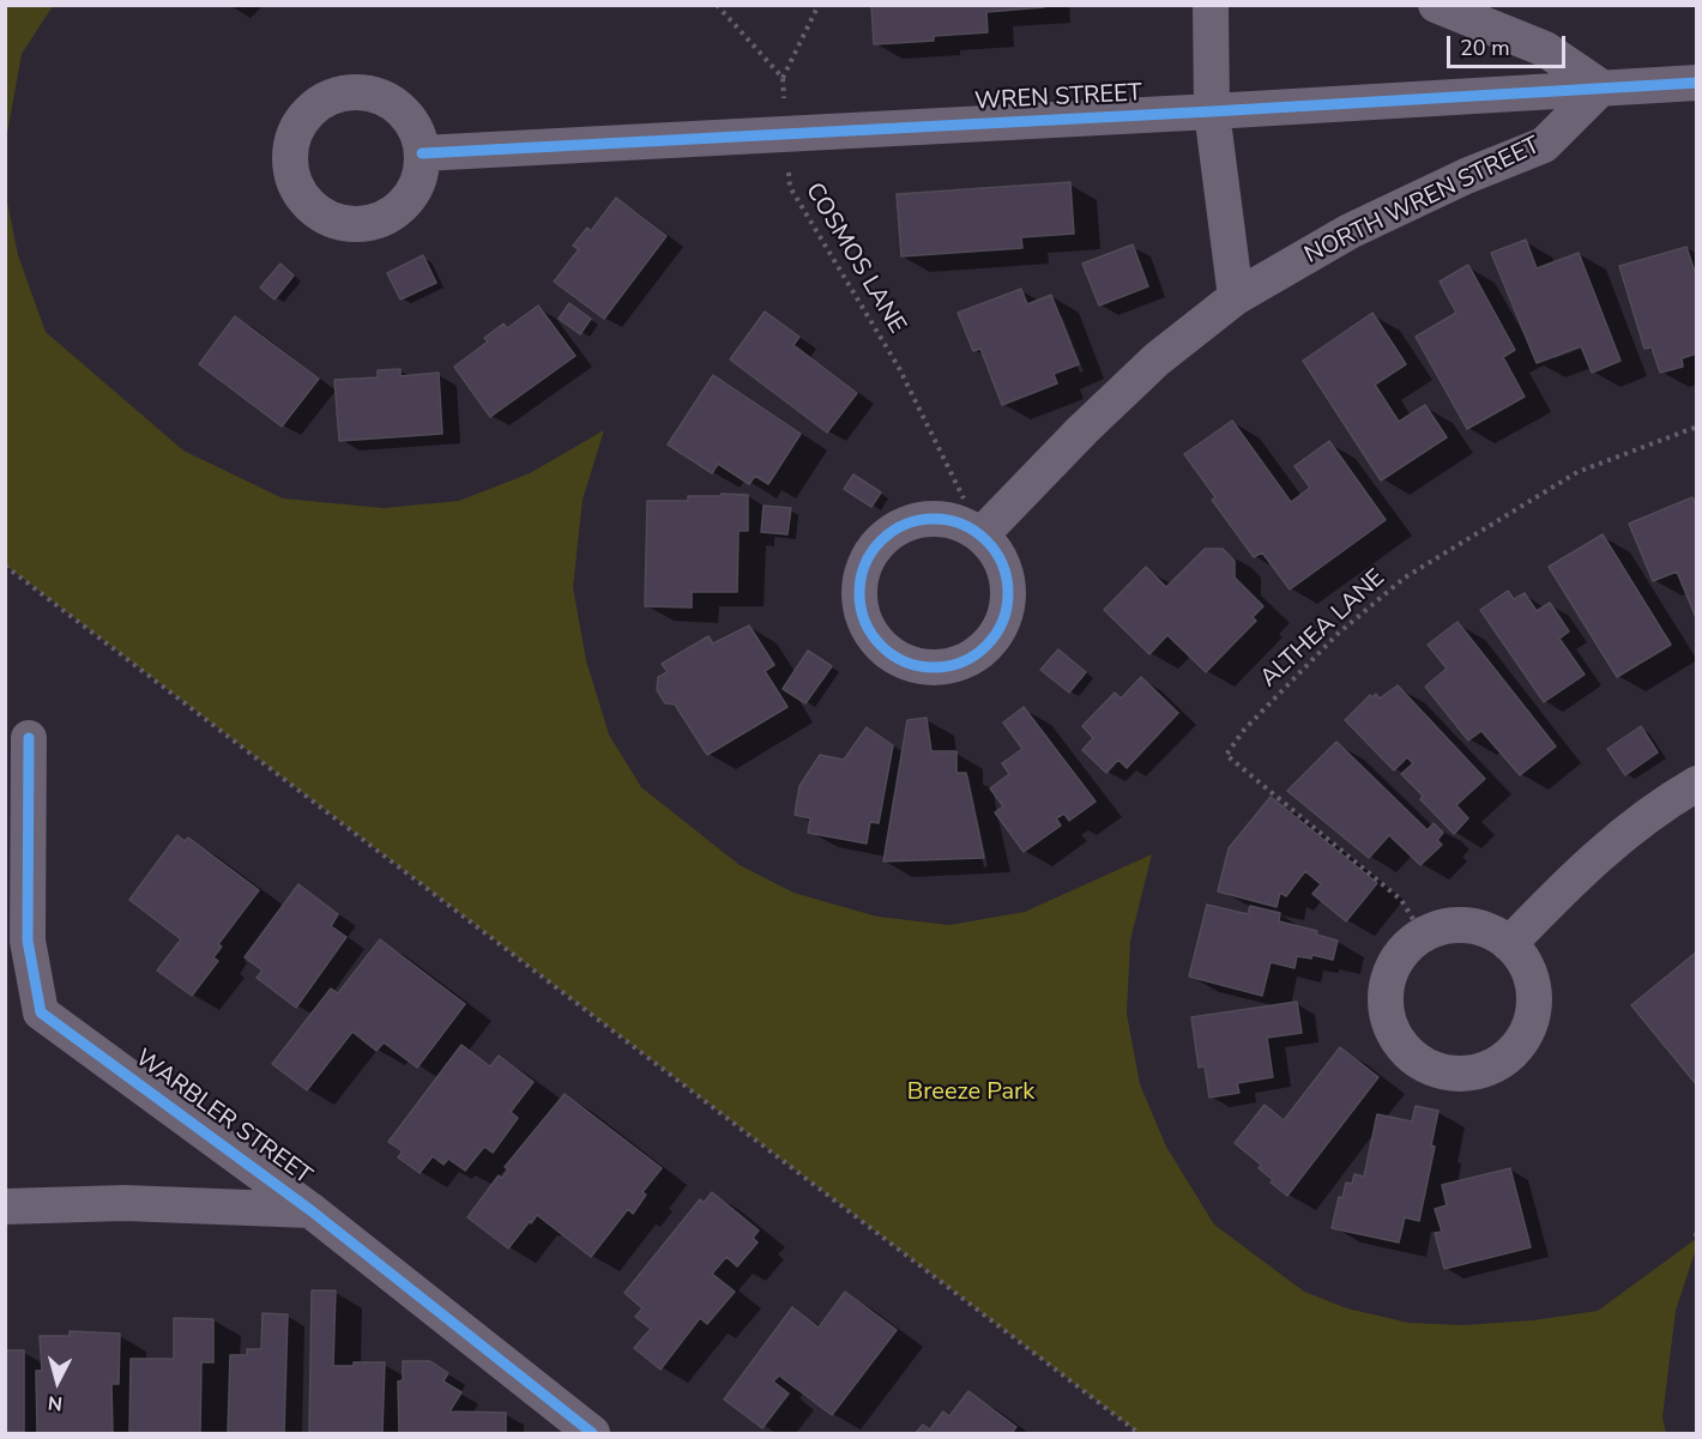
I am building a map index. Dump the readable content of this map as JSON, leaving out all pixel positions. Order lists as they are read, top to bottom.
{
  "streets": {
    "street": ["WREN STREET", "NORTH WREN STREET", "WARBLER STREET"],
    "path": ["COSMOS LANE", "ALTHEA LANE"]
  },
  "crossings": [
    ["WREN STREET", "NORTH WREN STREET"],
    ["WREN STREET", "COSMOS LANE"],
    ["NORTH WREN STREET", "COSMOS LANE"]
  ],
  "parks": ["Breeze Park"],
  "scale_bar": "20 m",
  "north": "bottom"
}
